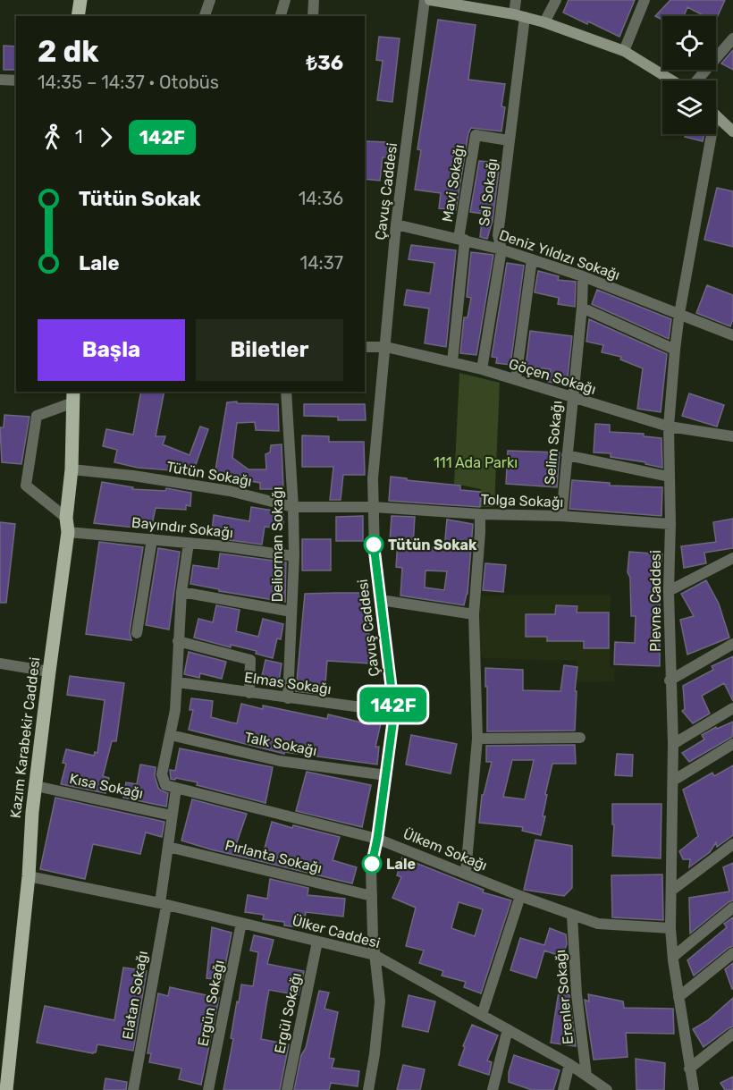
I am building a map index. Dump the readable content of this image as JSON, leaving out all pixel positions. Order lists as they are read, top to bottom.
{
  "streets": {
    "main road": ["Kazım Karabekir Caddesi"],
    "street": [
      "Mavi Sokağı",
      "Çavuş Caddesi",
      "Sel Sokağı",
      "Deniz Yıldızı Sokağı",
      "Göçen Sokağı",
      "Selim Sokağı",
      "Tütün Sokağı",
      "Tolga Sokağı",
      "Bayındır Sokağı",
      "Deliorman Sokağı",
      "Plevne Caddesi",
      "Elmas Sokağı",
      "Talk Sokağı",
      "Kısa Sokağı",
      "Ülkem Sokağı",
      "Pırlanta Sokağı",
      "Ülker Caddesi",
      "Elatan Sokağı",
      "Erenler Sokağı",
      "Ergün Sokağı",
      "Ergül Sokağı"
    ]
  },
  "crossings": [
    ["Mavi Sokağı", "Sel Sokağı"],
    ["Mavi Sokağı", "Deniz Yıldızı Sokağı"],
    ["Çavuş Caddesi", "Deniz Yıldızı Sokağı"],
    ["Çavuş Caddesi", "Göçen Sokağı"],
    ["Çavuş Caddesi", "Tütün Sokağı"],
    ["Çavuş Caddesi", "Tolga Sokağı"],
    ["Çavuş Caddesi", "Elmas Sokağı"],
    ["Çavuş Caddesi", "Talk Sokağı"],
    ["Çavuş Caddesi", "Ülkem Sokağı"],
    ["Çavuş Caddesi", "Pırlanta Sokağı"],
    ["Çavuş Caddesi", "Ülker Caddesi"],
    ["Sel Sokağı", "Deniz Yıldızı Sokağı"],
    ["Sel Sokağı", "Göçen Sokağı"],
    ["Deniz Yıldızı Sokağı", "Selim Sokağı"],
    ["Deniz Yıldızı Sokağı", "Plevne Caddesi"],
    ["Göçen Sokağı", "Selim Sokağı"],
    ["Göçen Sokağı", "Plevne Caddesi"],
    ["Selim Sokağı", "Tolga Sokağı"],
    ["Tütün Sokağı", "Tolga Sokağı"],
    ["Tütün Sokağı", "Deliorman Sokağı"],
    ["Tütün Sokağı", "Kazım Karabekir Caddesi"],
    ["Tolga Sokağı", "Plevne Caddesi"],
    ["Bayındır Sokağı", "Deliorman Sokağı"],
    ["Bayındır Sokağı", "Kazım Karabekir Caddesi"],
    ["Deliorman Sokağı", "Elmas Sokağı"],
    ["Plevne Caddesi", "Ülkem Sokağı"],
    ["Kazım Karabekir Caddesi", "Kısa Sokağı"],
    ["Kazım Karabekir Caddesi", "Ülker Caddesi"],
    ["Ülkem Sokağı", "Erenler Sokağı"],
    ["Ülker Caddesi", "Elatan Sokağı"],
    ["Ülker Caddesi", "Erenler Sokağı"],
    ["Ülker Caddesi", "Ergün Sokağı"],
    ["Ülker Caddesi", "Ergül Sokağı"]
  ],
  "parks": ["111 Ada Parkı"],
  "places": ["Tütün Sokak", "Lale"],
  "lines": ["bus line 142F"],
  "page": {
    "on_map": "142F",
    "heading": ["2 dk", "14:35 – 14:37 · Otobüs", "₺36"],
    "legs": ["1", "142F"],
    "list": [
      {
        "name": "Tütün Sokak",
        "value": "14:36"
      },
      {
        "name": "Lale",
        "value": "14:37"
      }
    ],
    "buttons": ["Başla", "Biletler"]
  }
}
